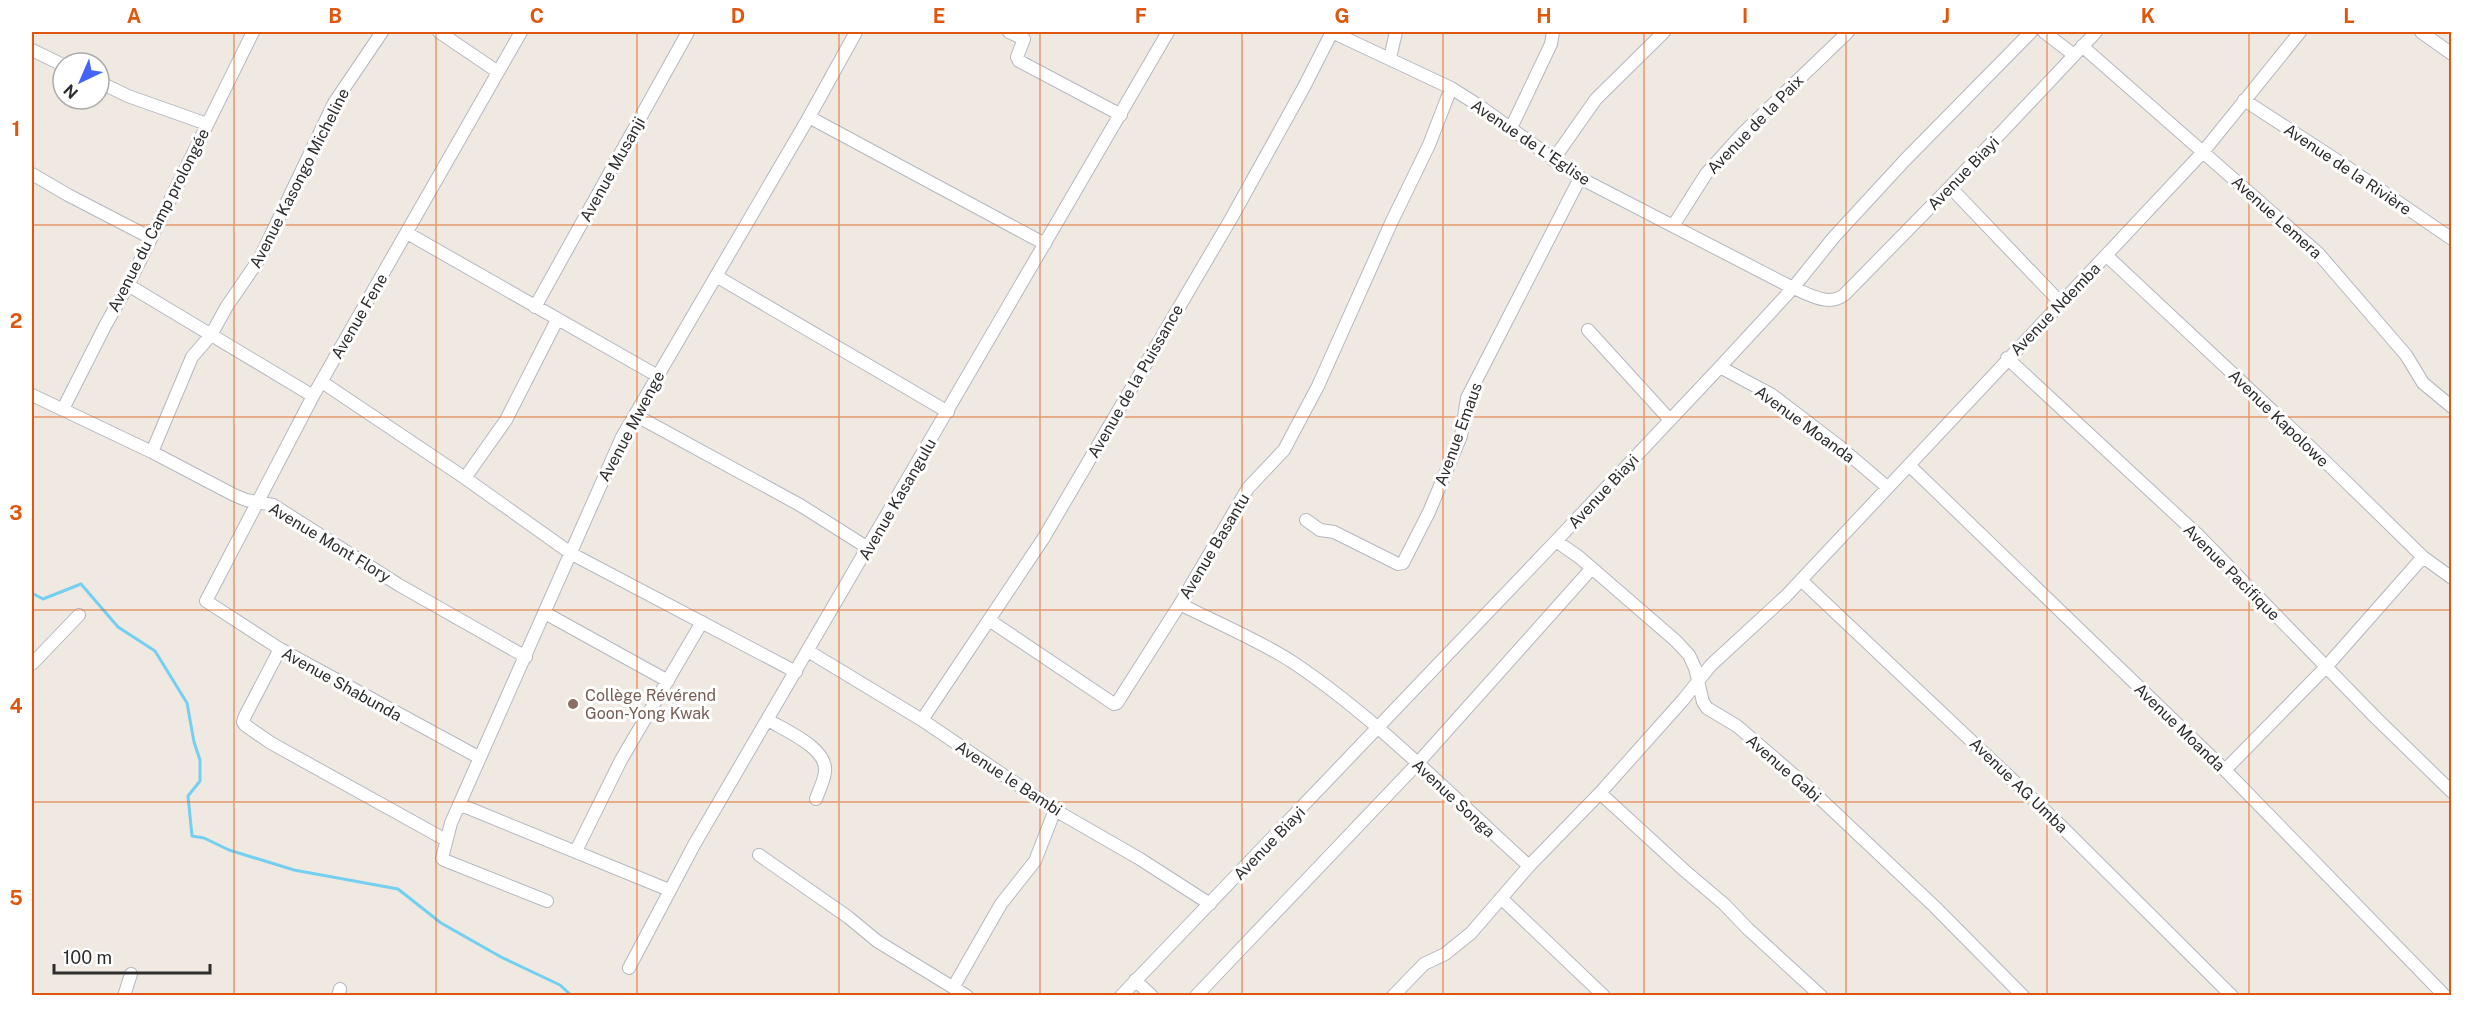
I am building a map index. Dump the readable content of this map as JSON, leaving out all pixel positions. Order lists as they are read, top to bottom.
{
  "streets": {
    "street": [
      "Avenue de la Paix",
      "Avenue de L'Eglise",
      "Avenue Musanji",
      "Avenue de la Rivière",
      "Avenue Biayi",
      "Avenue Kasongo Micheline",
      "Avenue Lemera",
      "Avenue du Camp prolongée",
      "Avenue Ndemba",
      "Avenue Fene",
      "Avenue de la Puissance",
      "Avenue Kapolowe",
      "Avenue Moanda",
      "Avenue Mwenge",
      "Avenue Emaus",
      "Avenue Kasangulu",
      "Avenue Mont Flory",
      "Avenue Basantu",
      "Avenue Pacifique",
      "Avenue Shabunda",
      "Avenue Gabi",
      "Avenue le Bambi",
      "Avenue AG Umba",
      "Avenue Songa"
    ]
  },
  "crossings": [
    ["Avenue de la Paix", "Avenue de L'Eglise"],
    ["Avenue de L'Eglise", "Avenue Biayi"],
    ["Avenue de L'Eglise", "Avenue de la Puissance"],
    ["Avenue de L'Eglise", "Avenue Emaus"],
    ["Avenue de L'Eglise", "Avenue Basantu"],
    ["Avenue de la Rivière", "Avenue Ndemba"],
    ["Avenue Biayi", "Avenue Lemera"],
    ["Avenue Biayi", "Avenue Moanda"],
    ["Avenue Biayi", "Avenue Gabi"],
    ["Avenue Biayi", "Avenue le Bambi"],
    ["Avenue Biayi", "Avenue Songa"],
    ["Avenue Kasongo Micheline", "Avenue Mont Flory"],
    ["Avenue Lemera", "Avenue Ndemba"],
    ["Avenue du Camp prolongée", "Avenue Mont Flory"],
    ["Avenue Ndemba", "Avenue Kapolowe"],
    ["Avenue Ndemba", "Avenue Moanda"],
    ["Avenue Ndemba", "Avenue Pacifique"],
    ["Avenue Ndemba", "Avenue Gabi"],
    ["Avenue Ndemba", "Avenue AG Umba"],
    ["Avenue Ndemba", "Avenue Songa"],
    ["Avenue Fene", "Avenue Mont Flory"],
    ["Avenue Fene", "Avenue Shabunda"],
    ["Avenue de la Puissance", "Avenue Basantu"],
    ["Avenue de la Puissance", "Avenue le Bambi"],
    ["Avenue Mwenge", "Avenue Mont Flory"],
    ["Avenue Mwenge", "Avenue Shabunda"],
    ["Avenue Kasangulu", "Avenue le Bambi"],
    ["Avenue Basantu", "Avenue Songa"]
  ],
  "places": ["Collège Révérend Goon-Yong Kwak"],
  "scale_bar": "100 m",
  "north": "bottom left",
  "grid": {
    "columns": [
      "A",
      "B",
      "C",
      "D",
      "E",
      "F",
      "G",
      "H",
      "I",
      "J",
      "K",
      "L"
    ],
    "rows": [
      "1",
      "2",
      "3",
      "4",
      "5"
    ]
  }
}
